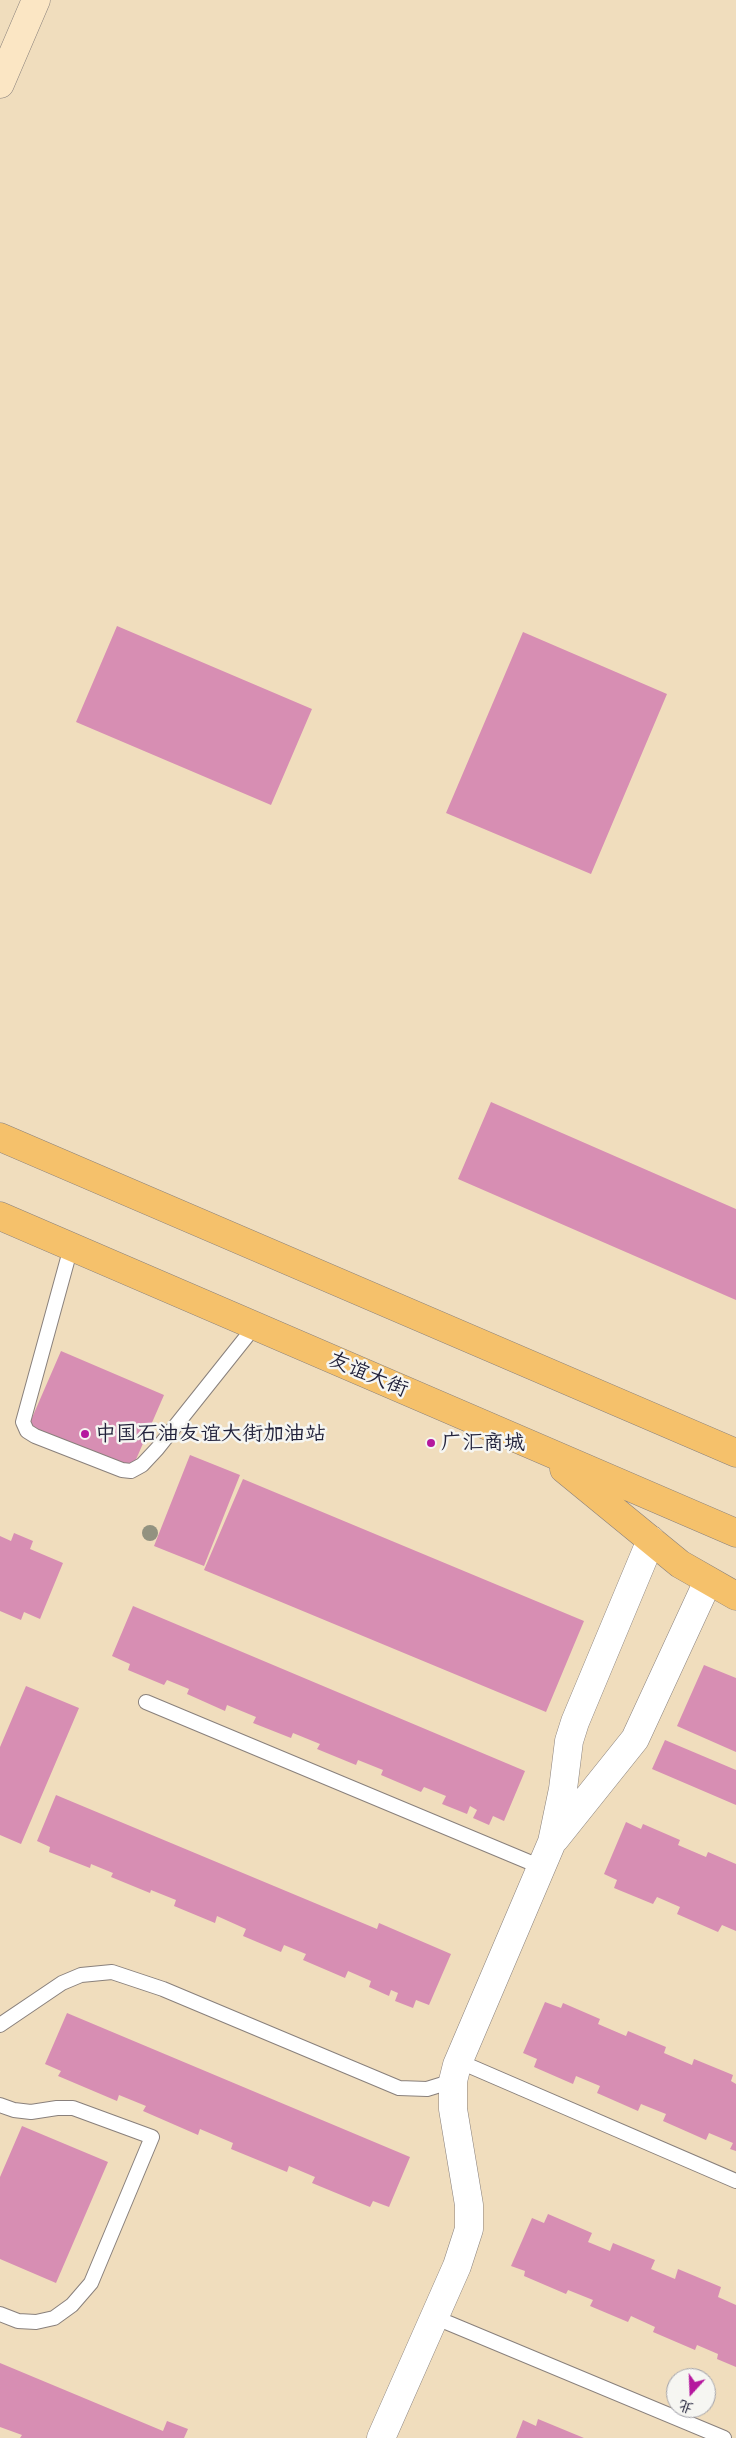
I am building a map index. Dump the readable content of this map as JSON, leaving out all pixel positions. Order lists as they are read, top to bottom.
{
  "streets": {
    "main road": ["友谊大街"]
  },
  "places": ["中国石油友谊大街加油站", "广汇商城"],
  "north": "bottom"
}
